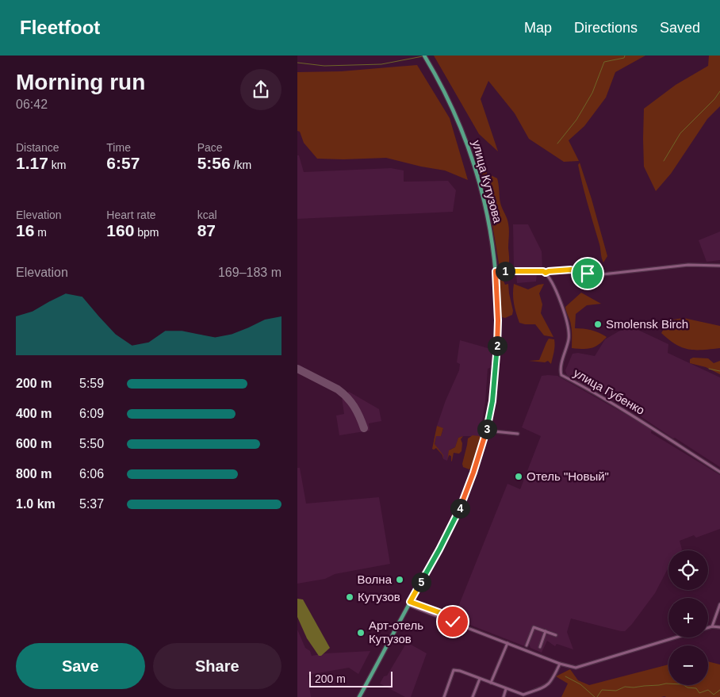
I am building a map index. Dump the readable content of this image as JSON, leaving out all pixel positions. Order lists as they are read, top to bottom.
{
  "streets": {
    "main road": ["улица Кутузова"],
    "street": ["улица Губенко"]
  },
  "places": [
    "Smolensk Birch",
    "Отель \"Новый\"",
    "Волна",
    "Кутузов",
    "Арт-отель Кутузов"
  ],
  "scale_bar": "200 m",
  "page": {
    "header": "Fleetfoot",
    "nav": ["Map", "Directions", "Saved"],
    "heading": ["Morning run", "06:42"],
    "stats": [
      ["Distance", "1.17 km"],
      ["Time", "6:57"],
      ["Pace", "5:56 /km"],
      ["Elevation", "16 m"],
      ["Heart rate", "160 bpm"],
      ["kcal", "87"]
    ],
    "chart": ["Elevation", "169–183 m"],
    "pins": [
      "1",
      "2",
      "3",
      "4",
      "5"
    ],
    "list": [
      {
        "name": "200 m",
        "note": "5:59"
      },
      {
        "name": "400 m",
        "note": "6:09"
      },
      {
        "name": "600 m",
        "note": "5:50"
      },
      {
        "name": "800 m",
        "note": "6:06"
      },
      {
        "name": "1.0 km",
        "note": "5:37"
      }
    ],
    "map_buttons": ["+", "−"],
    "buttons": ["Save", "Share"],
    "scale": "200 m"
  }
}
